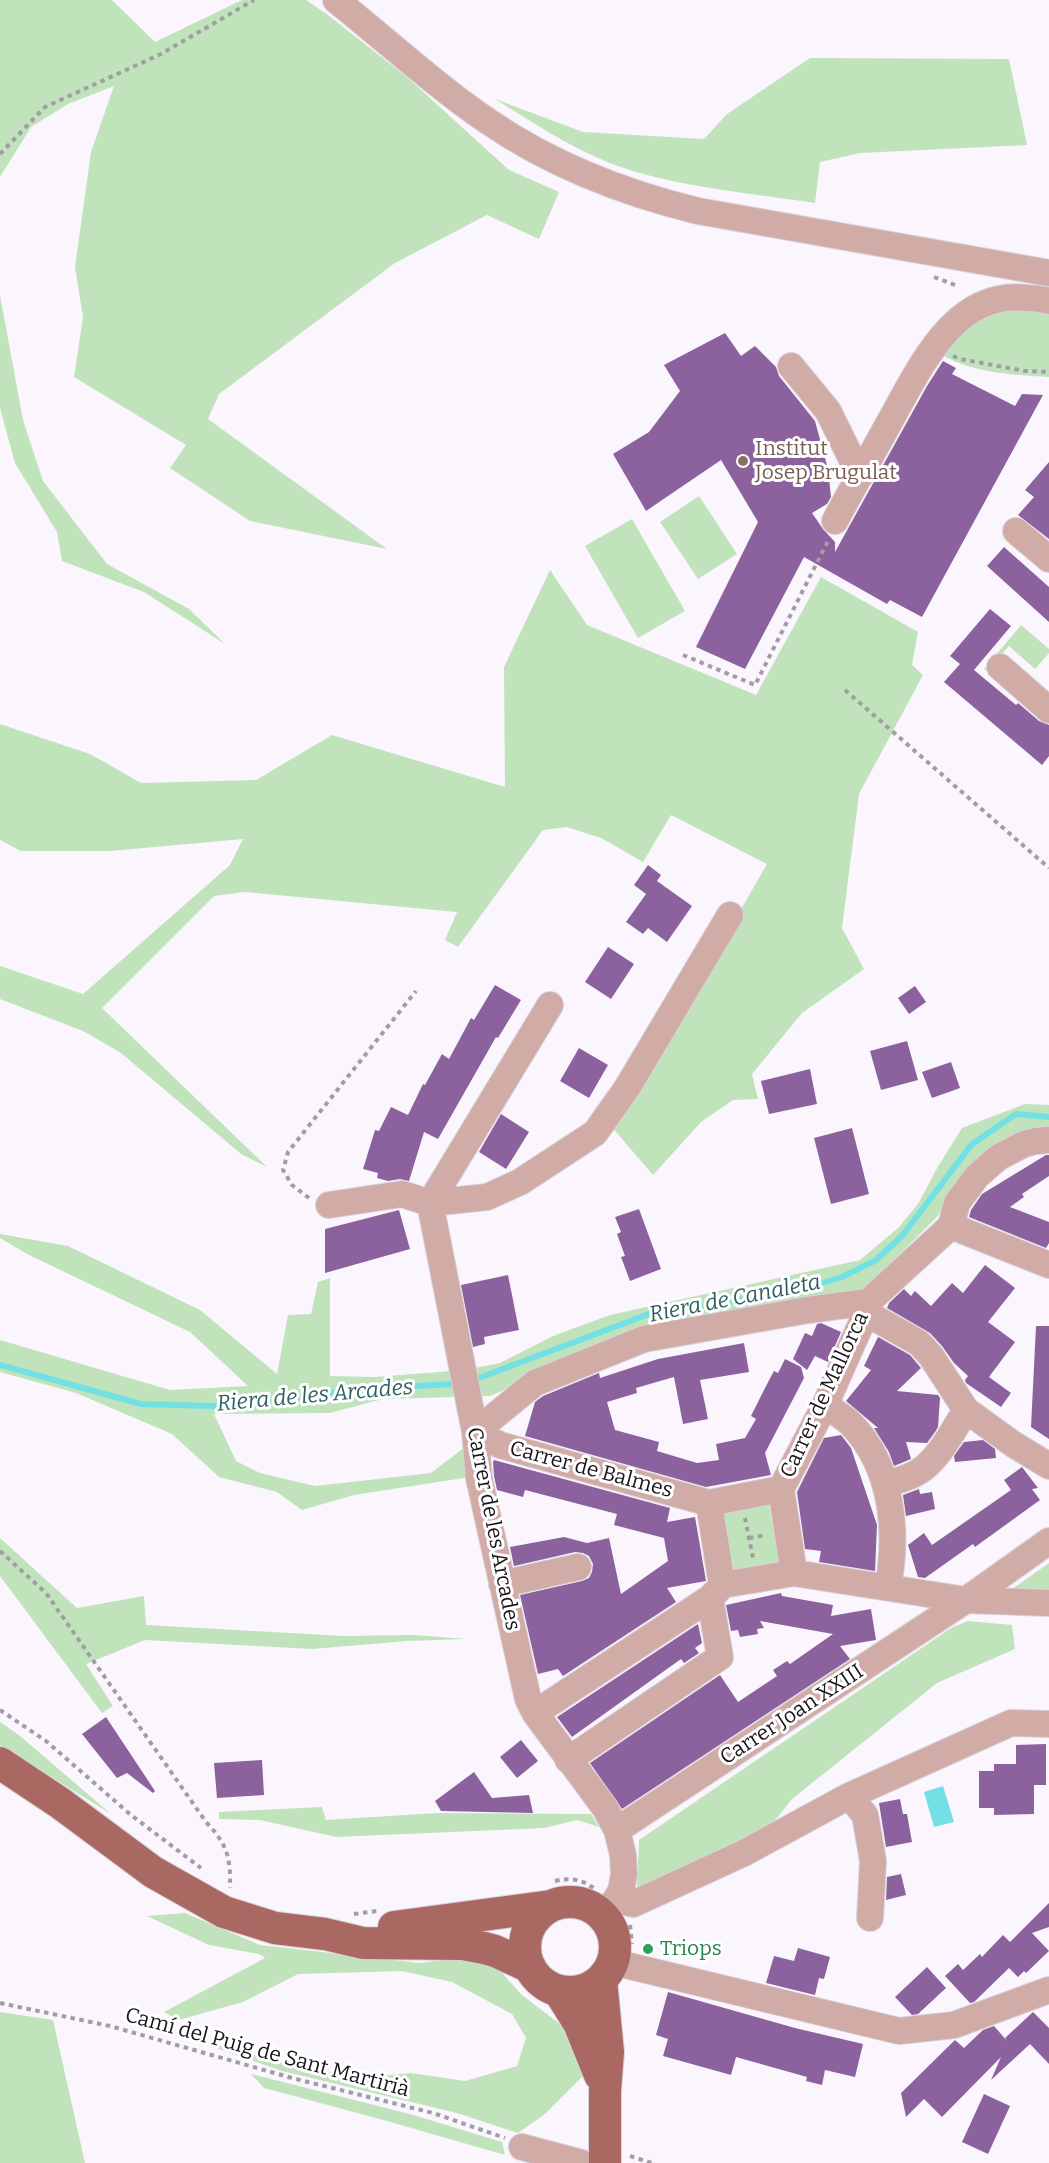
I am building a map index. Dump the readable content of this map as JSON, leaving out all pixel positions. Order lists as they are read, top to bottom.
{
  "streets": {
    "street": [
      "Carrer de Mallorca",
      "Carrer de Balmes",
      "Carrer de les Arcades",
      "Carrer Joan XXIII"
    ],
    "path": ["Camí del Puig de Sant Martirià"]
  },
  "crossings": [
    ["Carrer de Balmes", "Carrer de les Arcades"],
    ["Carrer de les Arcades", "Carrer Joan XXIII"]
  ],
  "water": ["Riera de Canaleta", "Riera de les Arcades"],
  "places": ["Institut Josep Brugulat", "Triops"]
}
